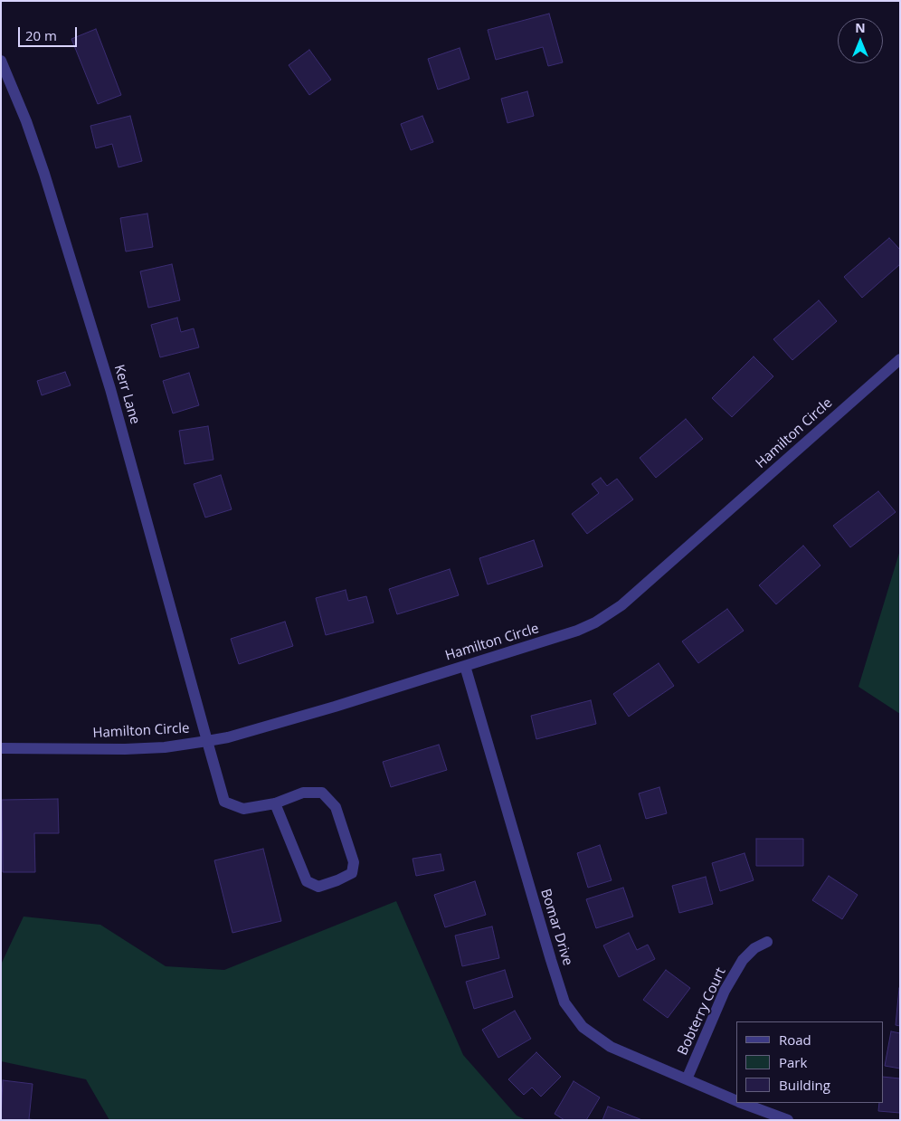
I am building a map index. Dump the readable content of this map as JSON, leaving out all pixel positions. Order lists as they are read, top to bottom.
{
  "streets": {
    "street": [
      "Kerr Lane",
      "Hamilton Circle",
      "Bomar Drive",
      "Bobterry Court"
    ]
  },
  "crossings": [
    ["Kerr Lane", "Hamilton Circle"],
    ["Hamilton Circle", "Bomar Drive"],
    ["Bomar Drive", "Bobterry Court"]
  ],
  "legend": ["Road", "Park", "Building"],
  "scale_bar": "20 m",
  "north": "top"
}
